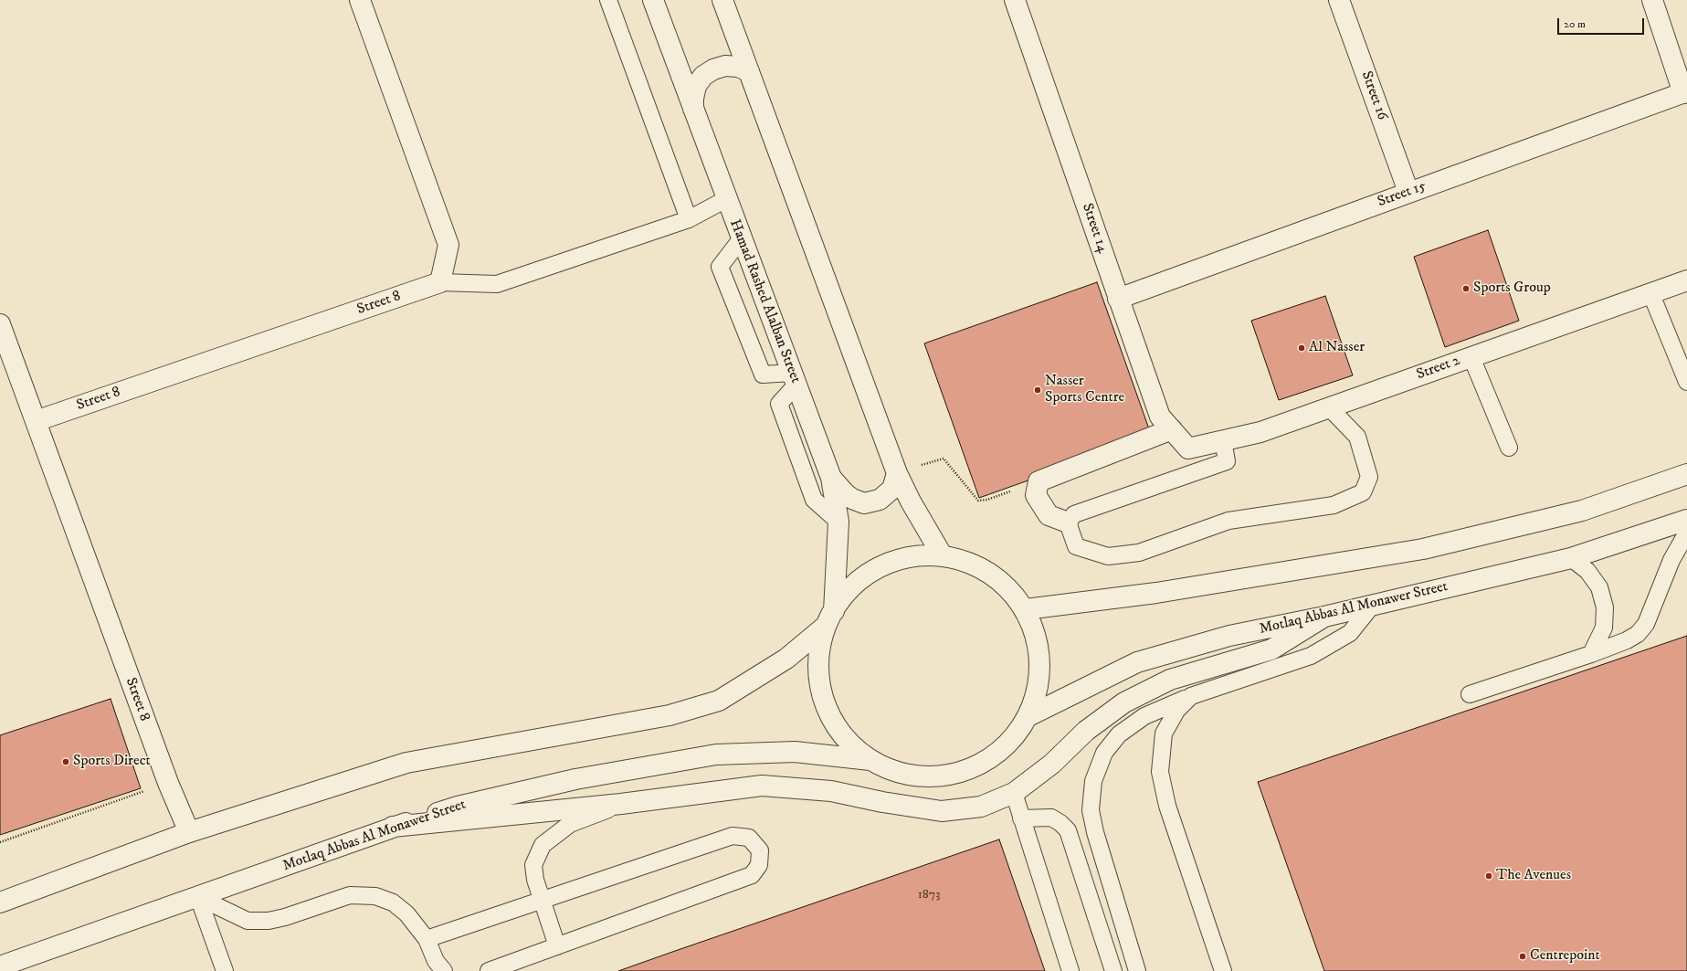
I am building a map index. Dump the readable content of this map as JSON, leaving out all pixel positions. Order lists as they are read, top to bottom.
{
  "streets": {
    "street": [
      "Street 16",
      "Street 15",
      "Street 14",
      "Hamad Rashed Alalban Street",
      "Street 8",
      "Street 2",
      "Motlaq Abbas Al Monawer Street"
    ]
  },
  "crossings": [
    ["Street 16", "Street 15"],
    ["Street 15", "Street 14"],
    ["Street 14", "Street 2"]
  ],
  "places": [
    "Sports Group",
    "Al Nasser",
    "Nasser Sports Centre",
    "Sports Direct",
    "The Avenues",
    "Centrepoint"
  ],
  "house_numbers": ["1873"],
  "scale_bar": "20 m"
}
